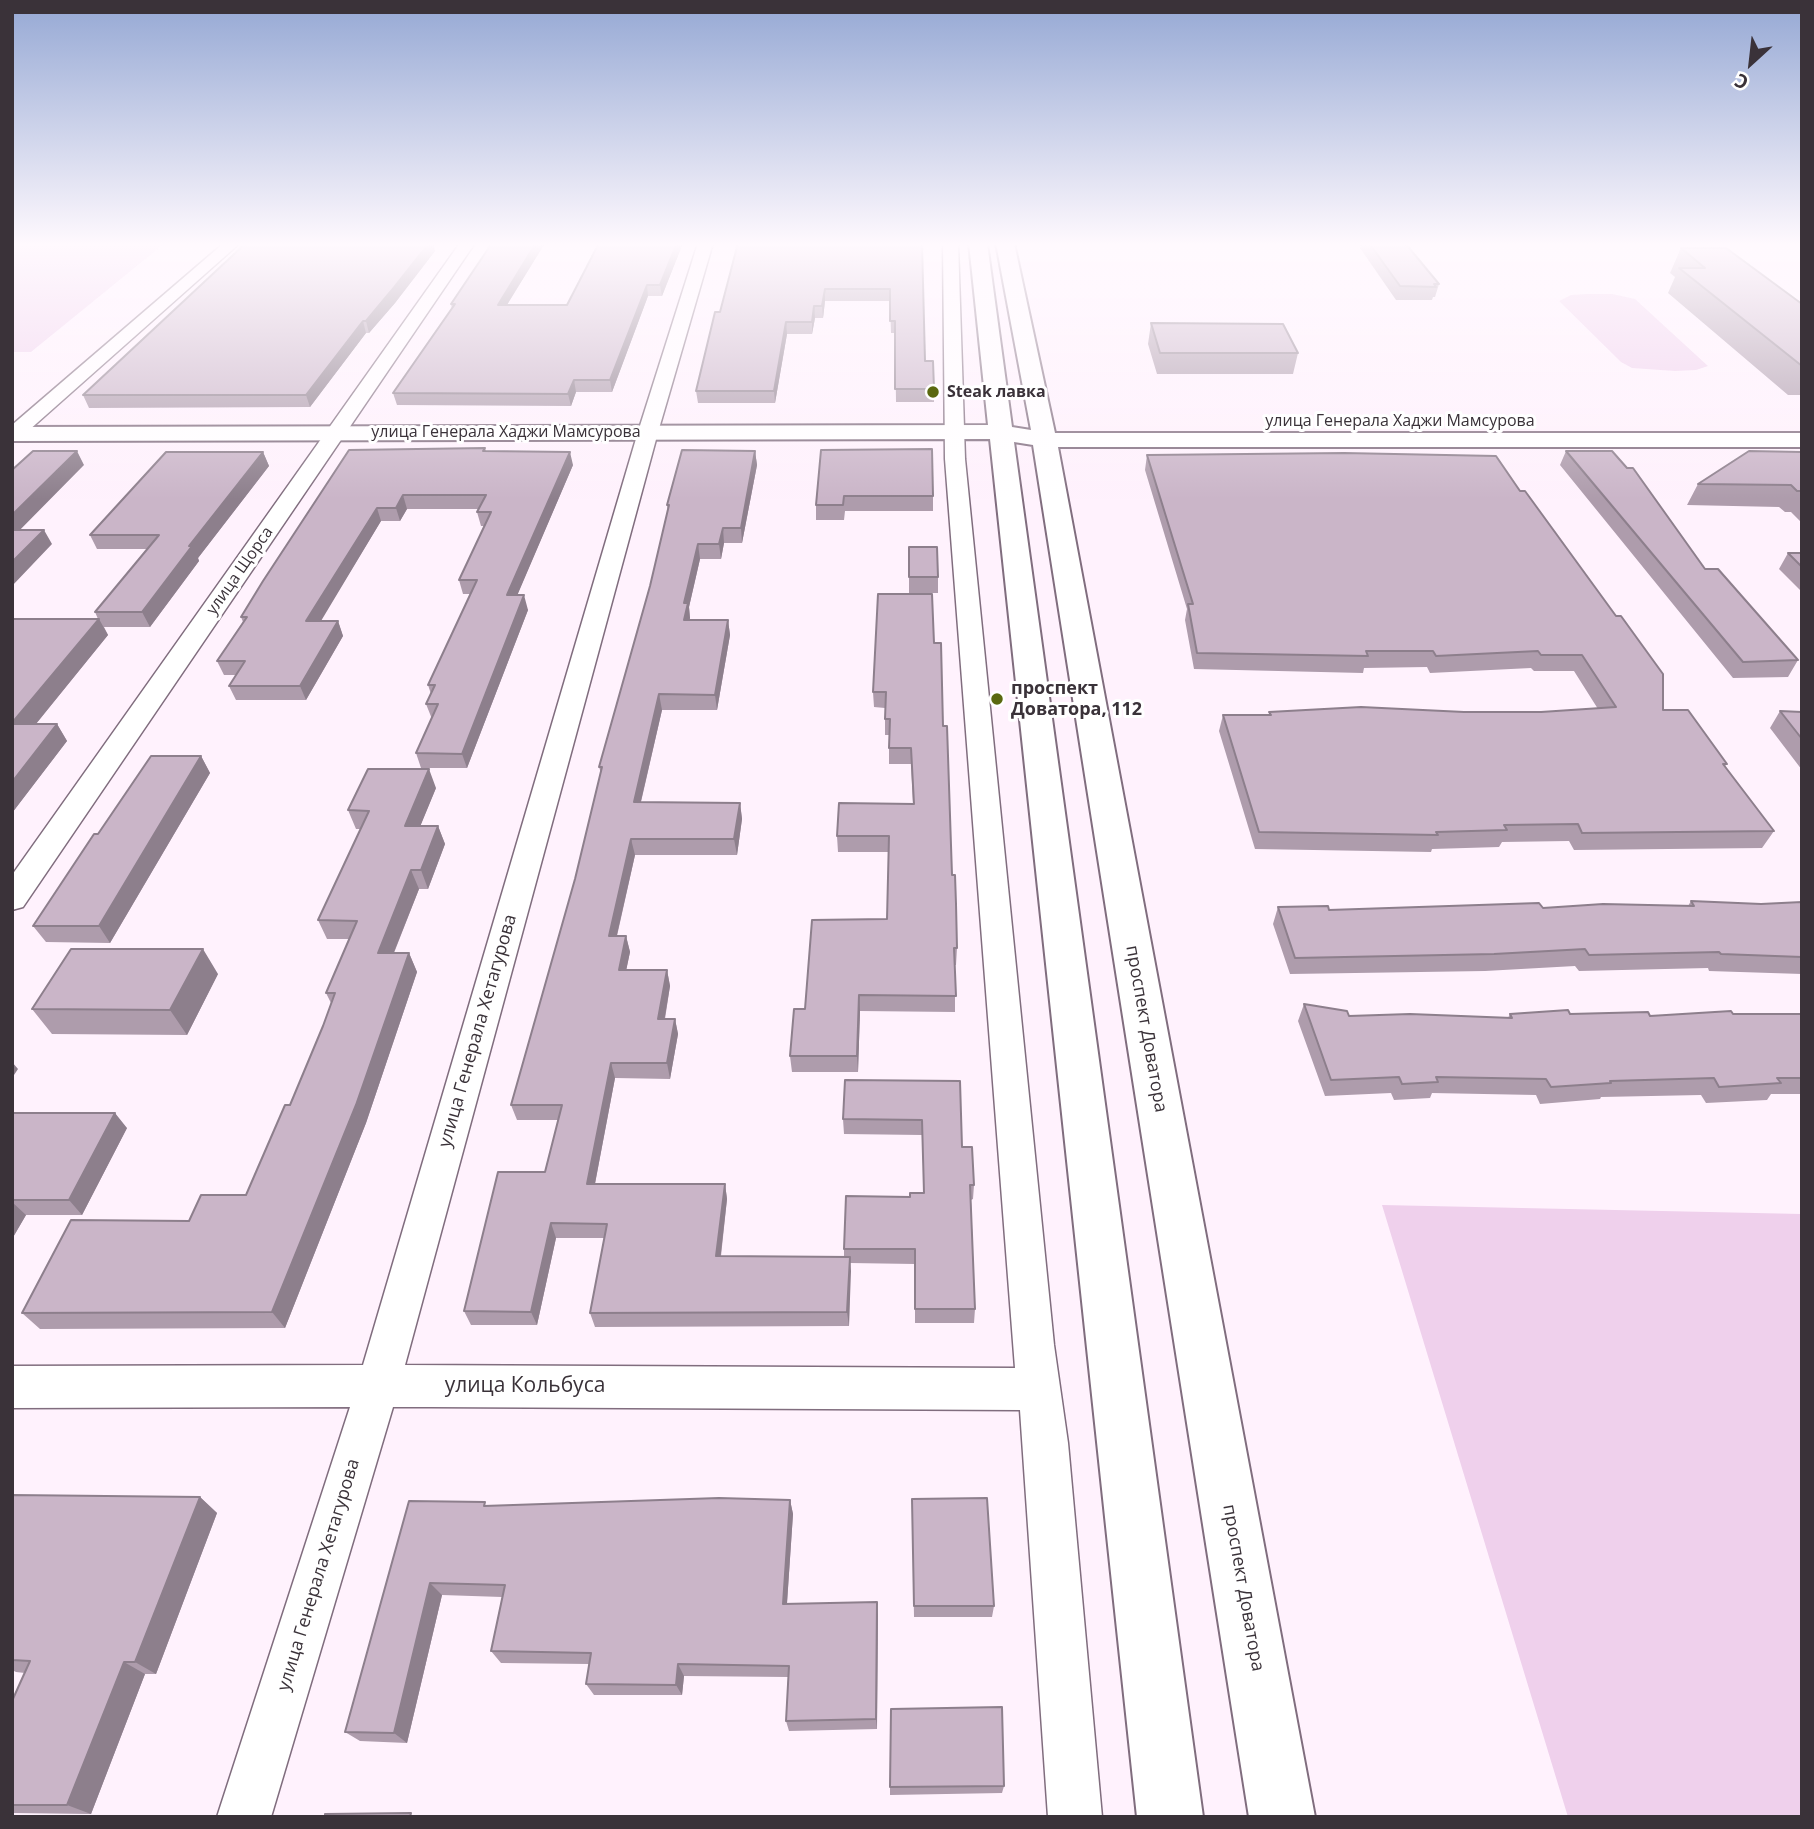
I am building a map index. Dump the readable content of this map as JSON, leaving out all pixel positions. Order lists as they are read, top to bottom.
{
  "streets": {
    "main road": ["улица Генерала Хаджи Мамсурова", "проспект Доватора"],
    "street": ["улица Щорса", "улица Генерала Хетагурова", "улица Кольбуса"]
  },
  "crossings": [
    ["улица Генерала Хаджи Мамсурова", "улица Щорса"],
    ["улица Генерала Хаджи Мамсурова", "проспект Доватора"],
    ["улица Генерала Хаджи Мамсурова", "улица Генерала Хетагурова"],
    ["улица Генерала Хетагурова", "улица Кольбуса"]
  ],
  "places": ["Steak лавка", "проспект Доватора, 112"],
  "north": "bottom left"
}
